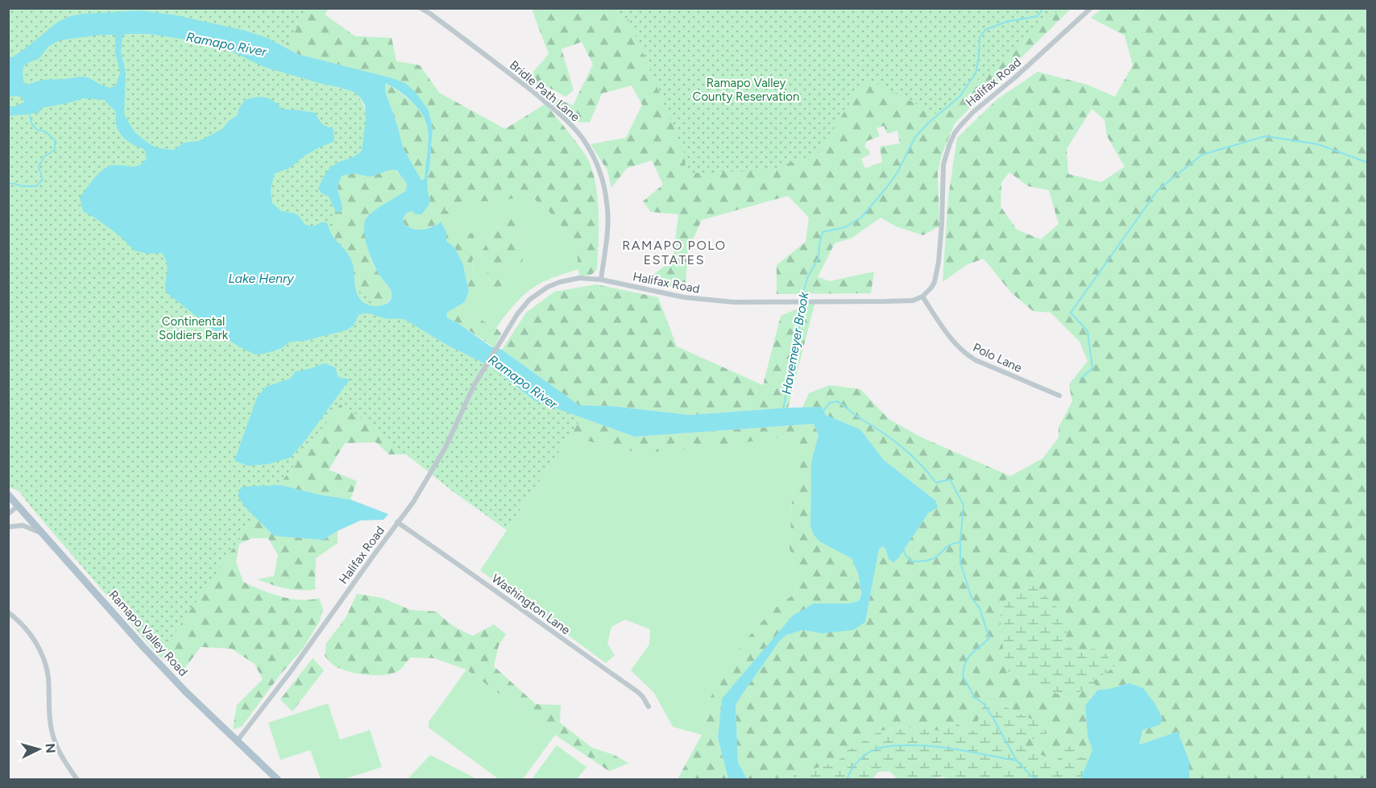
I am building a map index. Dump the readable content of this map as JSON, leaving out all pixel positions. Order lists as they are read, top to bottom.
{
  "streets": {
    "main road": ["Ramapo Valley Road"],
    "street": [
      "Halifax Road",
      "Bridle Path Lane",
      "Polo Lane",
      "Washington Lane"
    ]
  },
  "crossings": [
    ["Halifax Road", "Bridle Path Lane"],
    ["Halifax Road", "Polo Lane"],
    ["Halifax Road", "Washington Lane"],
    ["Halifax Road", "Ramapo Valley Road"]
  ],
  "districts": ["RAMAPO POLO ESTATES"],
  "water": ["Ramapo River", "Lake Henry", "Havemeyer Brook"],
  "parks": ["Ramapo Valley County Reservation", "Continental Soldiers Park"],
  "north": "right"
}
